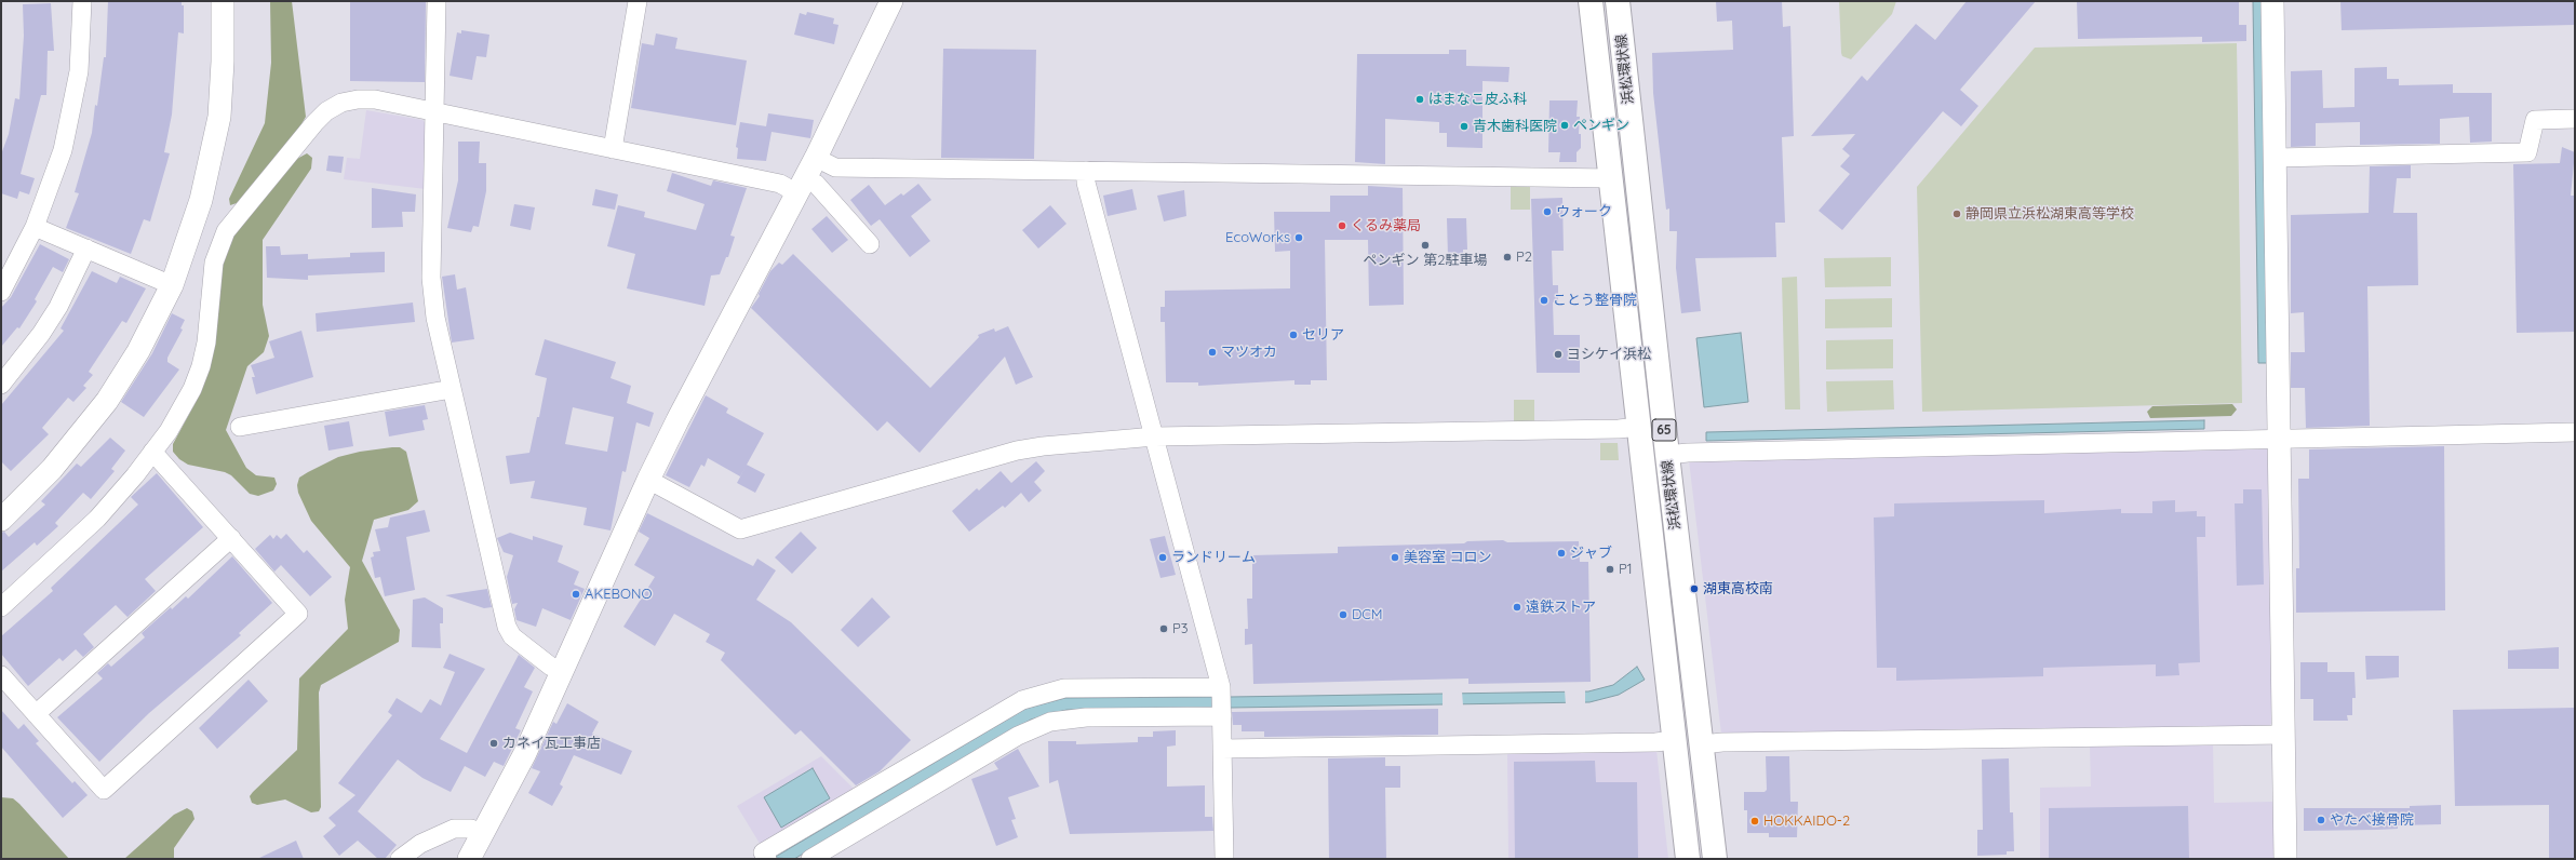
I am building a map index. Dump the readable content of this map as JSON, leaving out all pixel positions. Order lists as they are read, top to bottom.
{
  "streets": {
    "main road": ["浜松環状線", "65"]
  },
  "places": [
    "はまなこ皮ふ科",
    "ペンギン",
    "青木歯科医院",
    "ウォーク",
    "静岡県立浜松湖東高等学校",
    "くるみ薬局",
    "EcoWorks",
    "ペンギン 第2駐車場",
    "P2",
    "ことう整骨院",
    "セリア",
    "マツオカ",
    "ヨシケイ浜松",
    "ジャブ",
    "ランドリーム",
    "美容室 コロン",
    "P1",
    "湖東高校南",
    "AKEBONO",
    "遠鉄ストア",
    "DCM",
    "P3",
    "カネイ瓦工事店",
    "やたべ接骨院",
    "HOKKAIDO-2"
  ]
}
